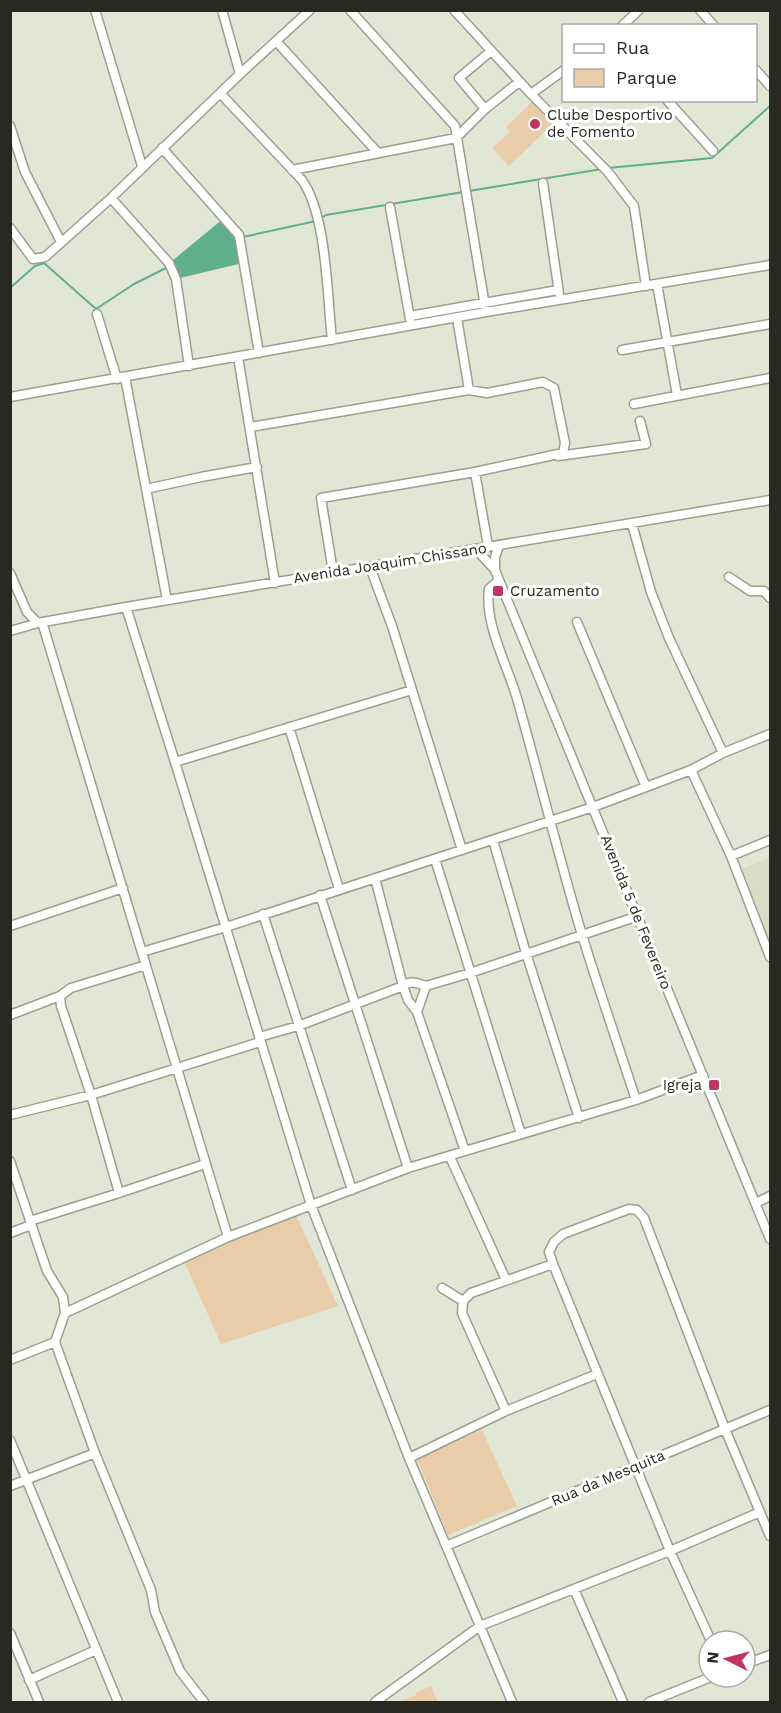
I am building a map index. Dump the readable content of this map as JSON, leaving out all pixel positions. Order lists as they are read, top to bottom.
{
  "streets": {
    "street": ["Avenida Joaquim Chissano", "Avenida 5 de Fevereiro", "Rua da Mesquita"]
  },
  "places": {
    "other": ["Clube Desportivo de Fomento"],
    "transit": ["Cruzamento", "Igreja"]
  },
  "legend": ["Rua", "Parque"],
  "north": "left"
}
